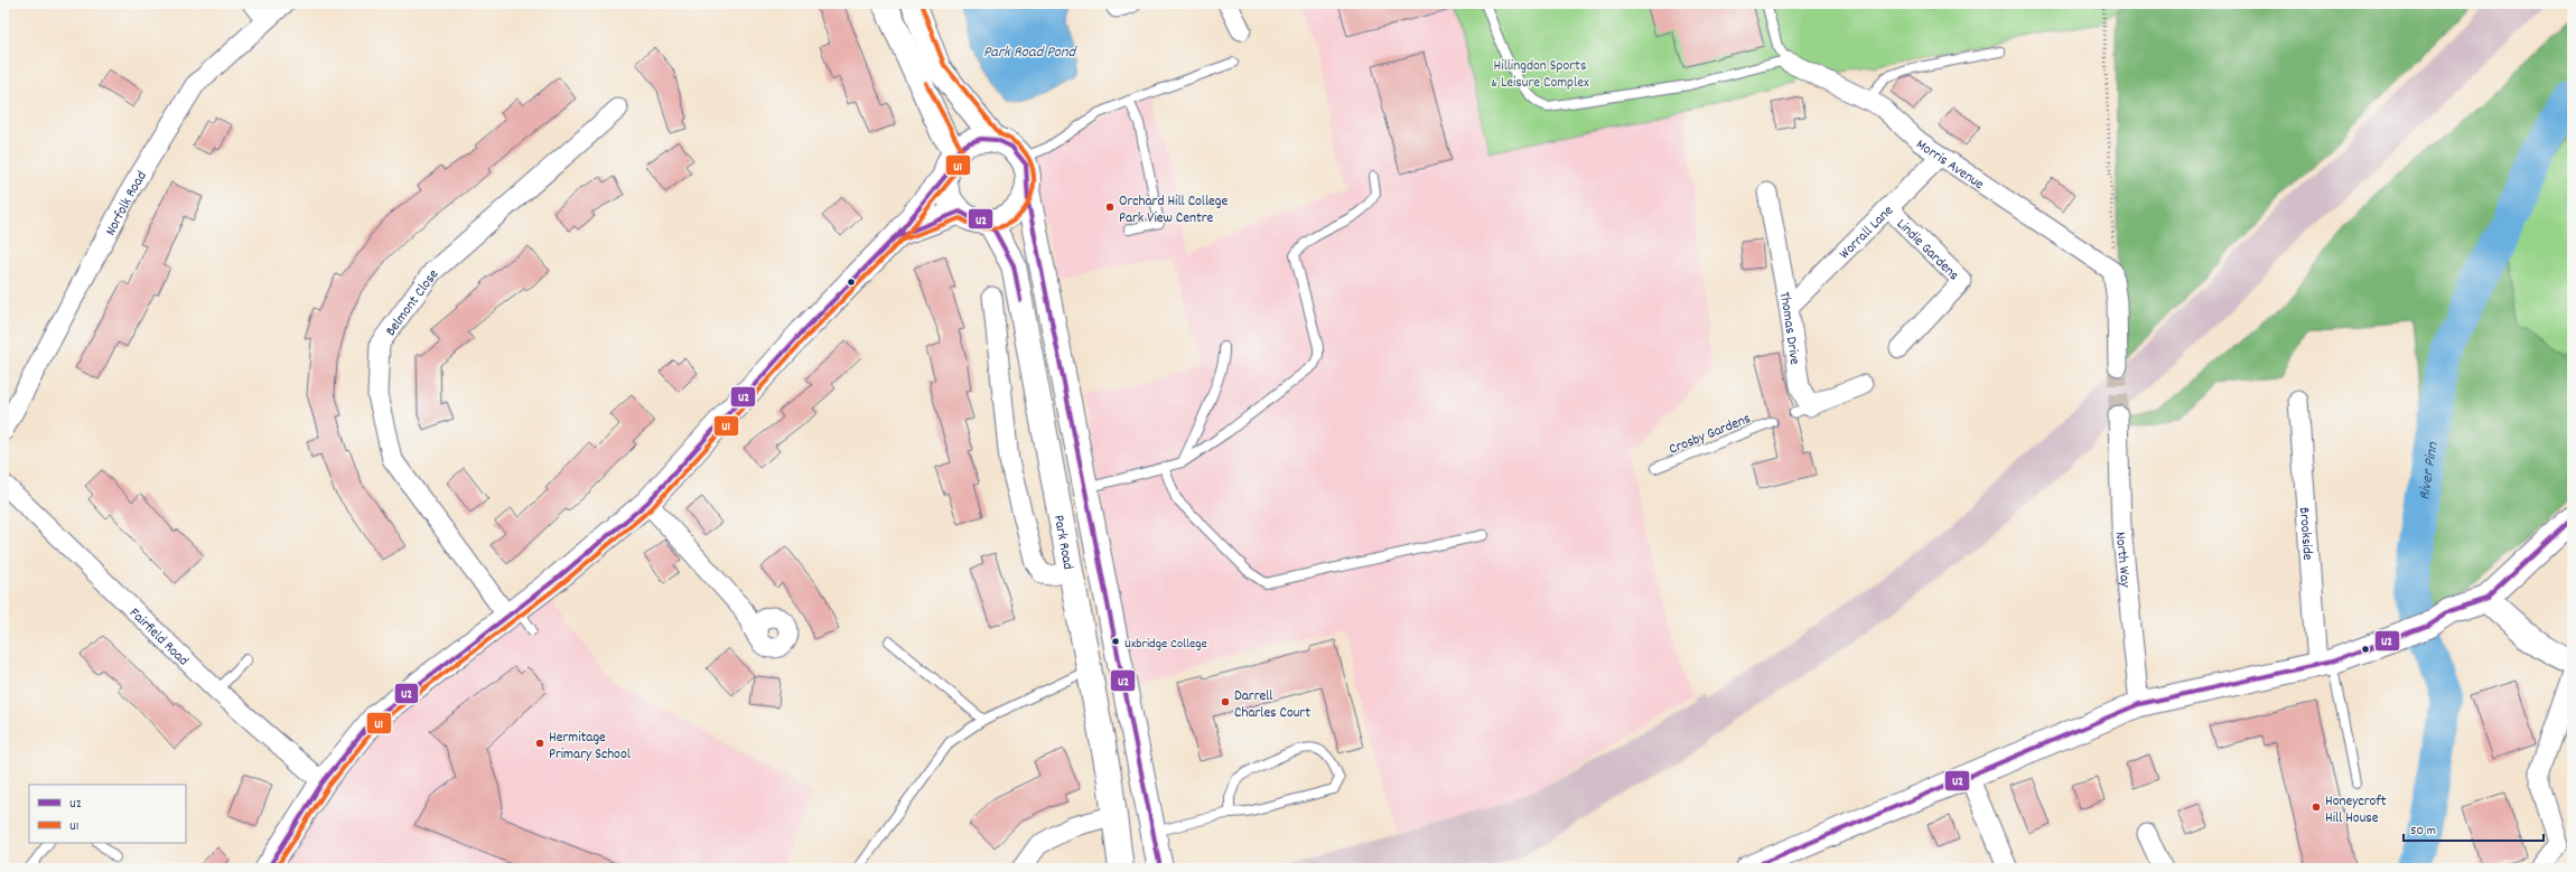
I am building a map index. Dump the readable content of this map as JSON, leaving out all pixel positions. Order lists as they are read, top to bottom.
{
  "streets": {
    "street": [
      "Morris Avenue",
      "Norfolk Road",
      "Worrall Lane",
      "Lindie Gardens",
      "Belmont Close",
      "Thomas Drive",
      "Brookside",
      "Park Road",
      "North Way",
      "Fairfield Road"
    ],
    "lane": ["Crosby Gardens"]
  },
  "crossings": [
    ["Morris Avenue", "Worrall Lane"],
    ["Worrall Lane", "Lindie Gardens"],
    ["Worrall Lane", "Thomas Drive"]
  ],
  "water": ["Park Road Pond", "River Pinn"],
  "parks": ["Hillingdon Sports & Leisure Complex"],
  "places": [
    "Orchard Hill College Park View Centre",
    "Uxbridge College",
    "Darrell Charles Court",
    "Hermitage Primary School",
    "Honeycroft Hill House"
  ],
  "lines": ["transit line U1", "transit line U2"],
  "legend": ["U2", "U1"],
  "scale_bar": "50 m"
}
